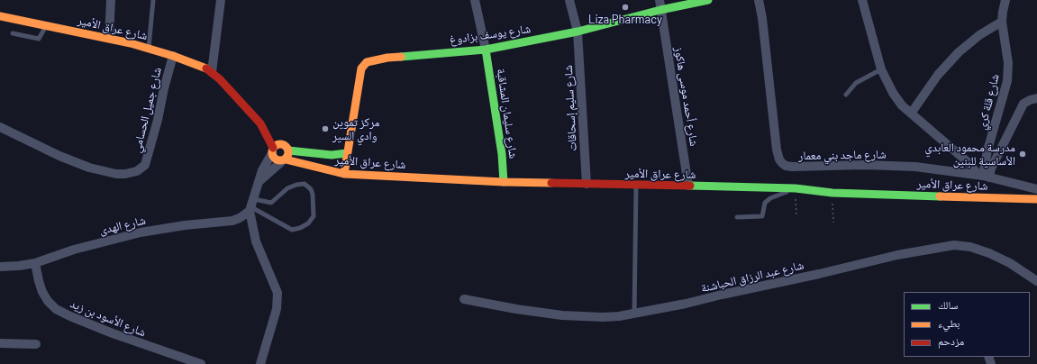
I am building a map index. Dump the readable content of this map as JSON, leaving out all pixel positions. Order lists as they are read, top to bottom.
{
  "streets": {
    "main road": ["شارع عراق الأمير", "شارع يوسف بزادوغ", "شارع سليمان المشاقبة"],
    "street": [
      "شارع أحمد موسى هاكوز",
      "شارع قلة كري",
      "شارع سليم إسحاقات",
      "شارع جميل الحسامي",
      "شارع ماجد بني معمار",
      "شارع الهدى",
      "شارع عبد الرزاق الحباشنة",
      "شارع الأسود بن زيد"
    ]
  },
  "crossings": [
    ["شارع عراق الأمير", "شارع يوسف بزادوغ"],
    ["شارع عراق الأمير", "شارع أحمد موسى هاكوز"],
    ["شارع عراق الأمير", "شارع سليم إسحاقات"],
    ["شارع عراق الأمير", "شارع جميل الحسامي"],
    ["شارع عراق الأمير", "شارع سليمان المشاقبة"],
    ["شارع يوسف بزادوغ", "شارع أحمد موسى هاكوز"],
    ["شارع يوسف بزادوغ", "شارع سليم إسحاقات"],
    ["شارع يوسف بزادوغ", "شارع سليمان المشاقبة"],
    ["شارع قلة كري", "شارع ماجد بني معمار"],
    ["شارع الهدى", "شارع الأسود بن زيد"]
  ],
  "places": ["Liza Pharmacy", "مركز تموين وادي السير", "مدرسة محمود العابدي الأساسية للبنين"],
  "legend": ["سالك", "بطيء", "مزدحم"]
}
